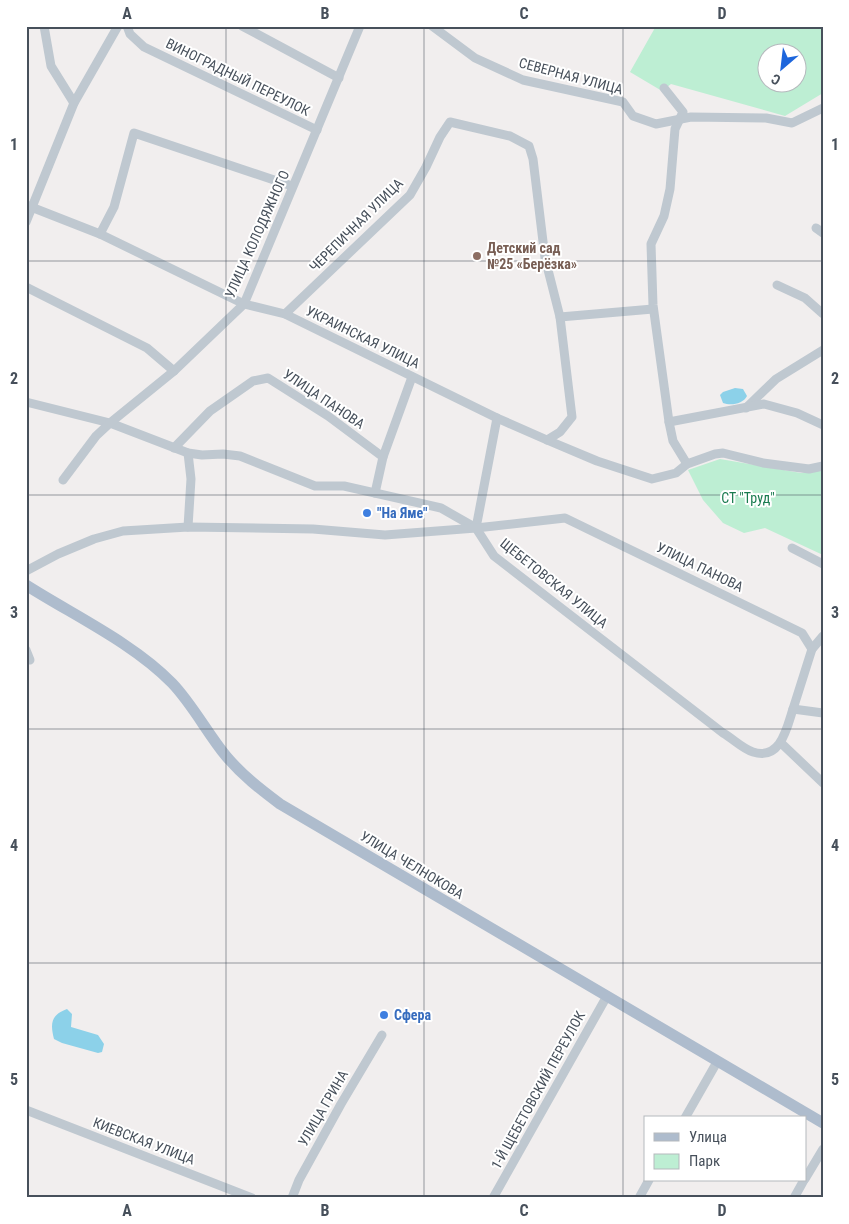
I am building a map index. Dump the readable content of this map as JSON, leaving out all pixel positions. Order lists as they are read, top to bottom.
{
  "streets": {
    "main road": ["УЛИЦА ЧЕЛНОКОВА"],
    "street": [
      "СЕВЕРНАЯ УЛИЦА",
      "ВИНОГРАДНЫЙ ПЕРЕУЛОК",
      "ЧЕРЕПИЧНАЯ УЛИЦА",
      "УЛИЦА КОЛОДЯЖНОГО",
      "УКРАИНСКАЯ УЛИЦА",
      "УЛИЦА ПАНОВА",
      "ЩЕБЕТОВСКАЯ УЛИЦА",
      "1-Й ЩЕБЕТОВСКИЙ ПЕРЕУЛОК",
      "УЛИЦА ГРИНА",
      "КИЕВСКАЯ УЛИЦА"
    ]
  },
  "crossings": [
    ["ВИНОГРАДНЫЙ ПЕРЕУЛОК", "УЛИЦА КОЛОДЯЖНОГО"],
    ["ЧЕРЕПИЧНАЯ УЛИЦА", "УКРАИНСКАЯ УЛИЦА"],
    ["УЛИЦА КОЛОДЯЖНОГО", "УКРАИНСКАЯ УЛИЦА"],
    ["УЛИЦА КОЛОДЯЖНОГО", "ЩЕБЕТОВСКАЯ УЛИЦА"],
    ["УЛИЦА ПАНОВА", "ЩЕБЕТОВСКАЯ УЛИЦА"],
    ["УЛИЦА ЧЕЛНОКОВА", "1-Й ЩЕБЕТОВСКИЙ ПЕРЕУЛОК"]
  ],
  "parks": ["СТ \"Труд\""],
  "places": ["Детский сад №25 «Берёзка»", "\"На Яме\"", "Сфера"],
  "legend": ["Улица", "Парк"],
  "north": "bottom left",
  "grid": {
    "columns": [
      "A",
      "B",
      "C",
      "D"
    ],
    "rows": [
      "1",
      "2",
      "3",
      "4",
      "5"
    ]
  }
}
